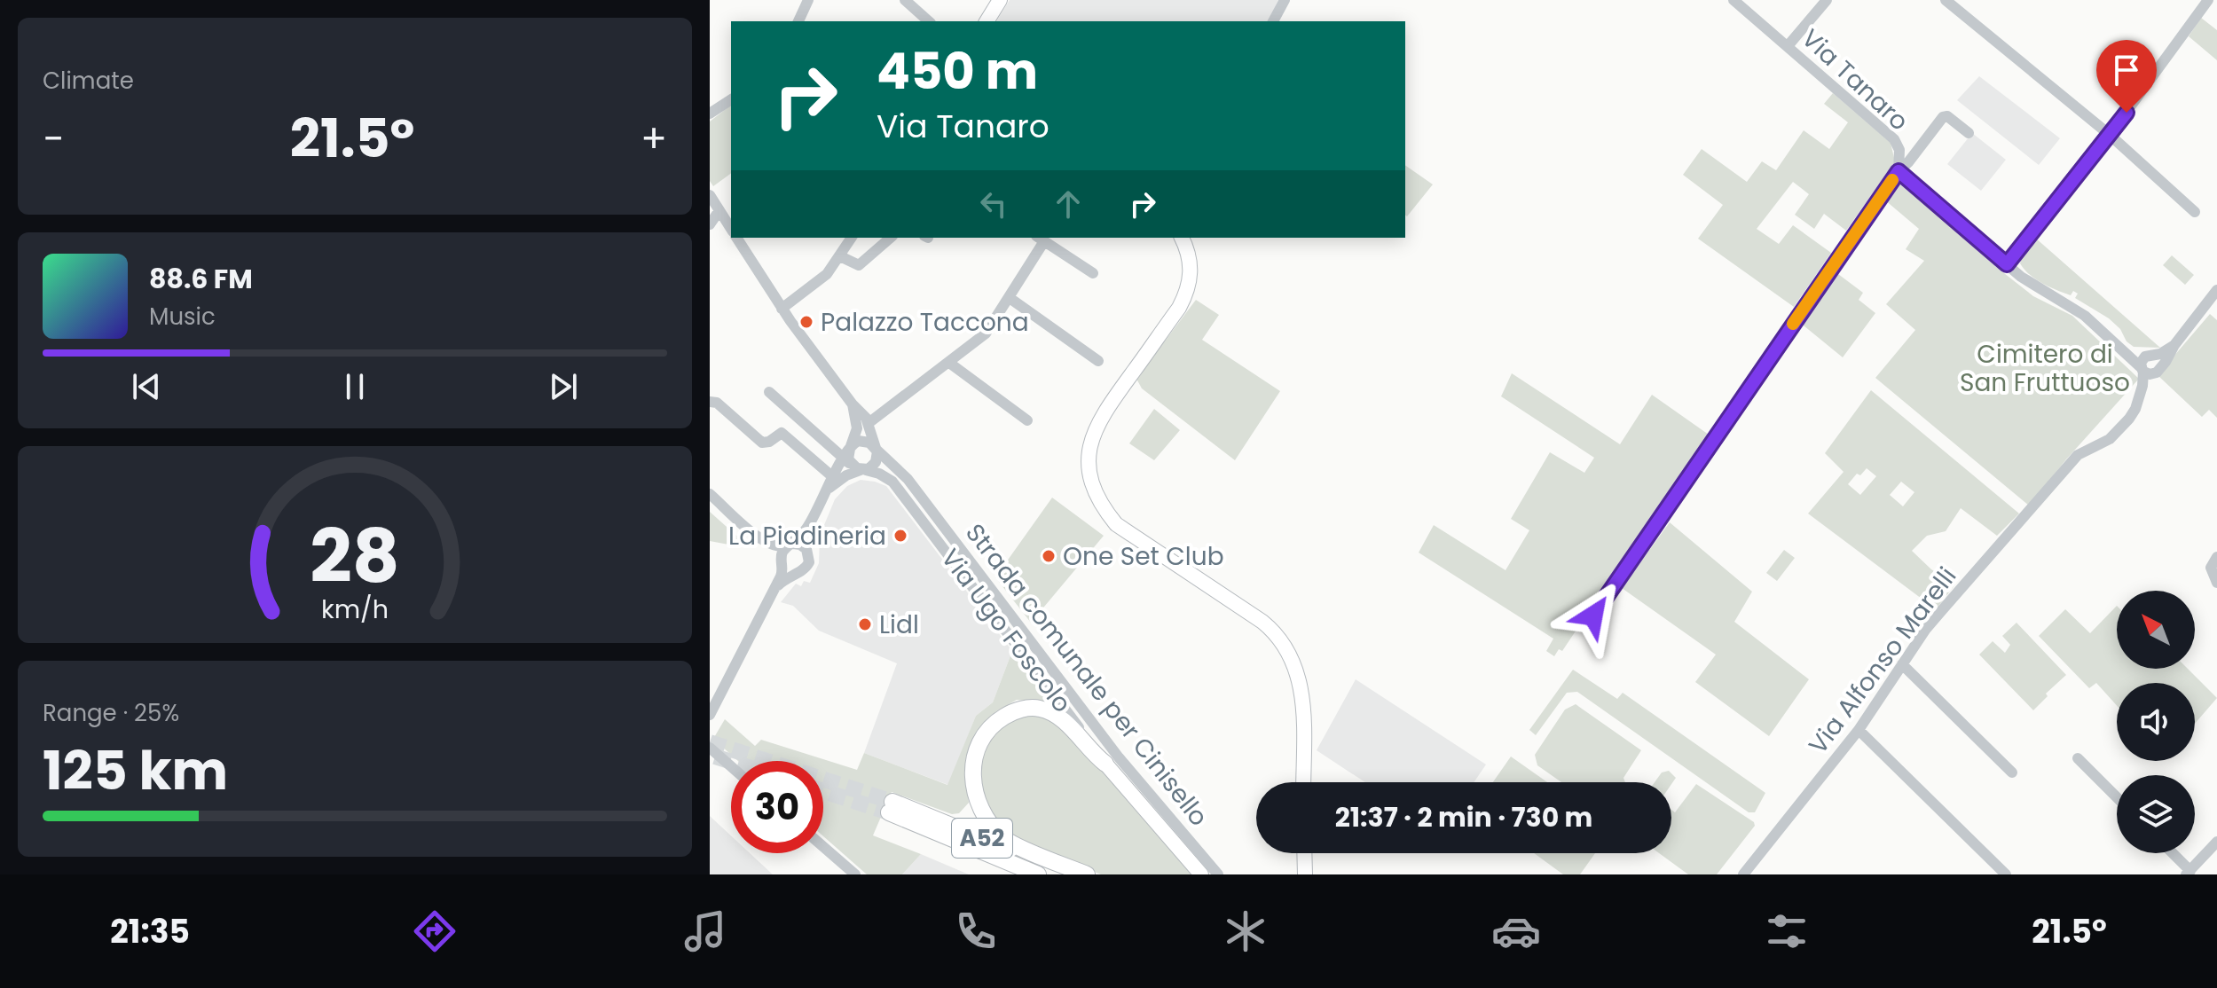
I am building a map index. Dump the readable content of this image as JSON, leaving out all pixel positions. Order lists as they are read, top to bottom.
{
  "streets": {
    "highway": ["A52"],
    "main road": ["Via Ugo Foscolo"],
    "street": ["Via Tanaro", "Via Alfonso Marelli", "Strada comunale per Cinisello"]
  },
  "crossings": [
    ["Via Tanaro", "Via Alfonso Marelli"],
    ["Via Ugo Foscolo", "Strada comunale per Cinisello"]
  ],
  "parks": ["Cimitero di San Fruttuoso"],
  "places": [
    "Palazzo Taccona",
    "La Piadineria",
    "One Set Club",
    "Lidl"
  ],
  "north": "top left",
  "page": {
    "tile": [
      "Climate",
      ["Range · 25%", "125 km"]
    ],
    "turn": ["450 m", "Via Tanaro"],
    "heat": ["−", "21.5°", "+"],
    "song": ["88.6 FM", "Music"],
    "limit": "30",
    "trip": "21:37 · 2 min · 730 m",
    "tabs": ["21:35", "21.5°"],
    "gauge": ["28", "km/h"]
  }
}
